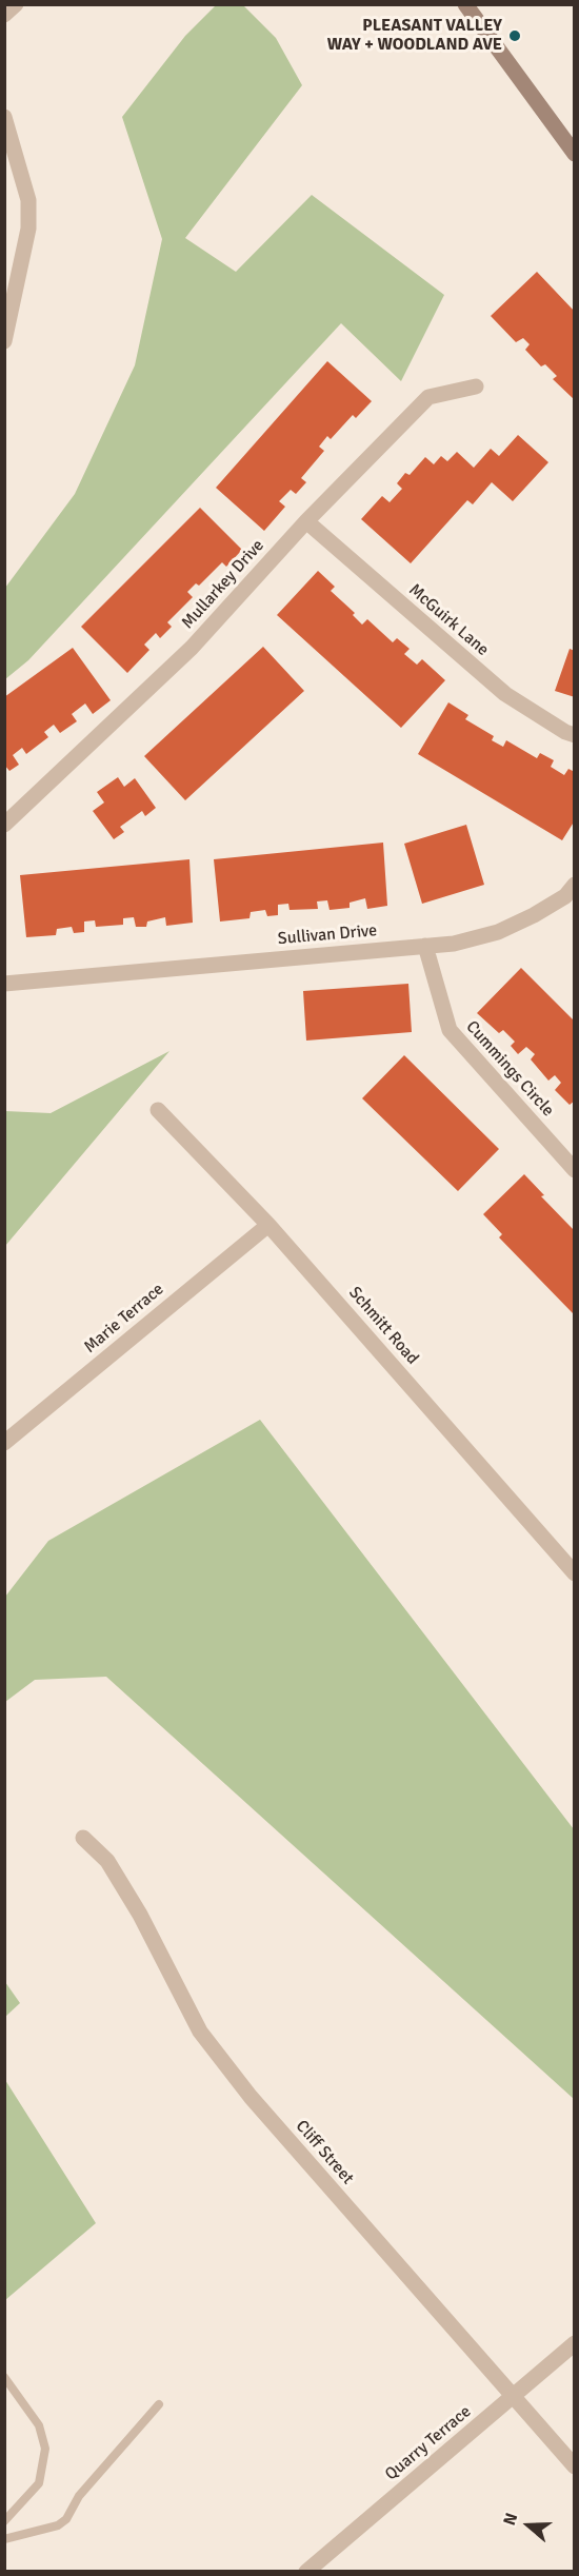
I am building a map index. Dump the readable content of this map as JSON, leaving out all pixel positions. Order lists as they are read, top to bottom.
{
  "streets": {
    "street": [
      "Mullarkey Drive",
      "McGuirk Lane",
      "Sullivan Drive",
      "Cummings Circle",
      "Marie Terrace",
      "Schmitt Road",
      "Cliff Street",
      "Quarry Terrace"
    ]
  },
  "crossings": [
    ["Mullarkey Drive", "McGuirk Lane"],
    ["Sullivan Drive", "Cummings Circle"],
    ["Marie Terrace", "Schmitt Road"],
    ["Cliff Street", "Quarry Terrace"]
  ],
  "places": ["PLEASANT VALLEY WAY + WOODLAND AVE"],
  "north": "left"
}
